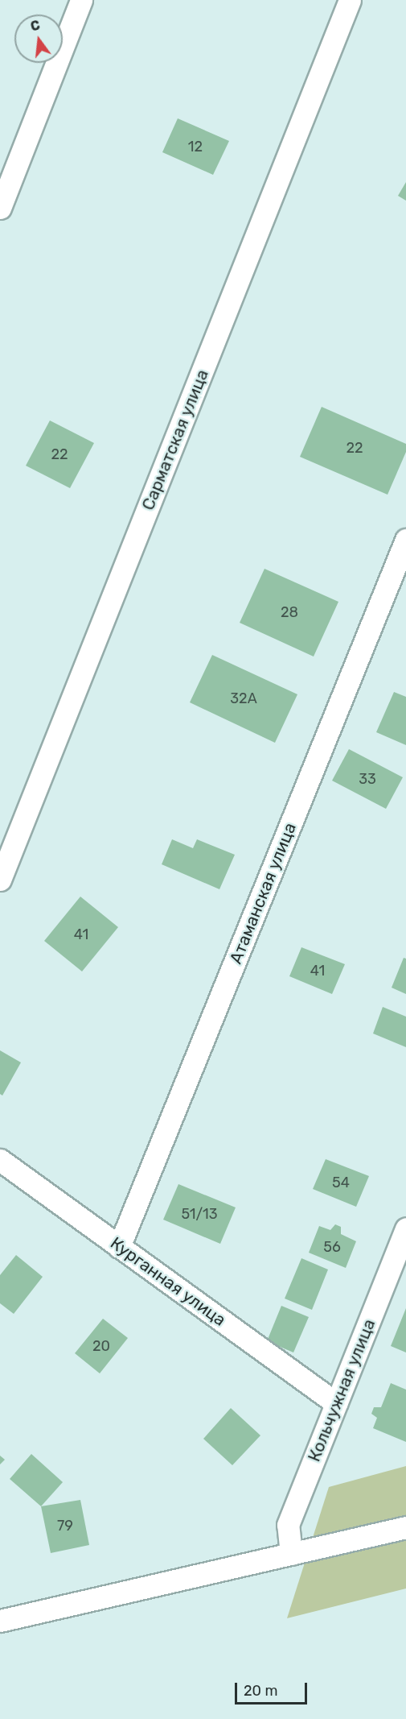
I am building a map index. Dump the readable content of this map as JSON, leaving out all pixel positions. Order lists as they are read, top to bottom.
{
  "streets": {
    "street": [
      "Сарматская улица",
      "Атаманская улица",
      "Курганная улица",
      "Кольчужная улица"
    ]
  },
  "crossings": [
    ["Атаманская улица", "Курганная улица"],
    ["Курганная улица", "Кольчужная улица"]
  ],
  "house_numbers": [
    "12",
    "22",
    "22",
    "28",
    "32А",
    "33",
    "41",
    "41",
    "54",
    "51/13",
    "56",
    "20",
    "79"
  ],
  "scale_bar": "20 m",
  "north": "top"
}
